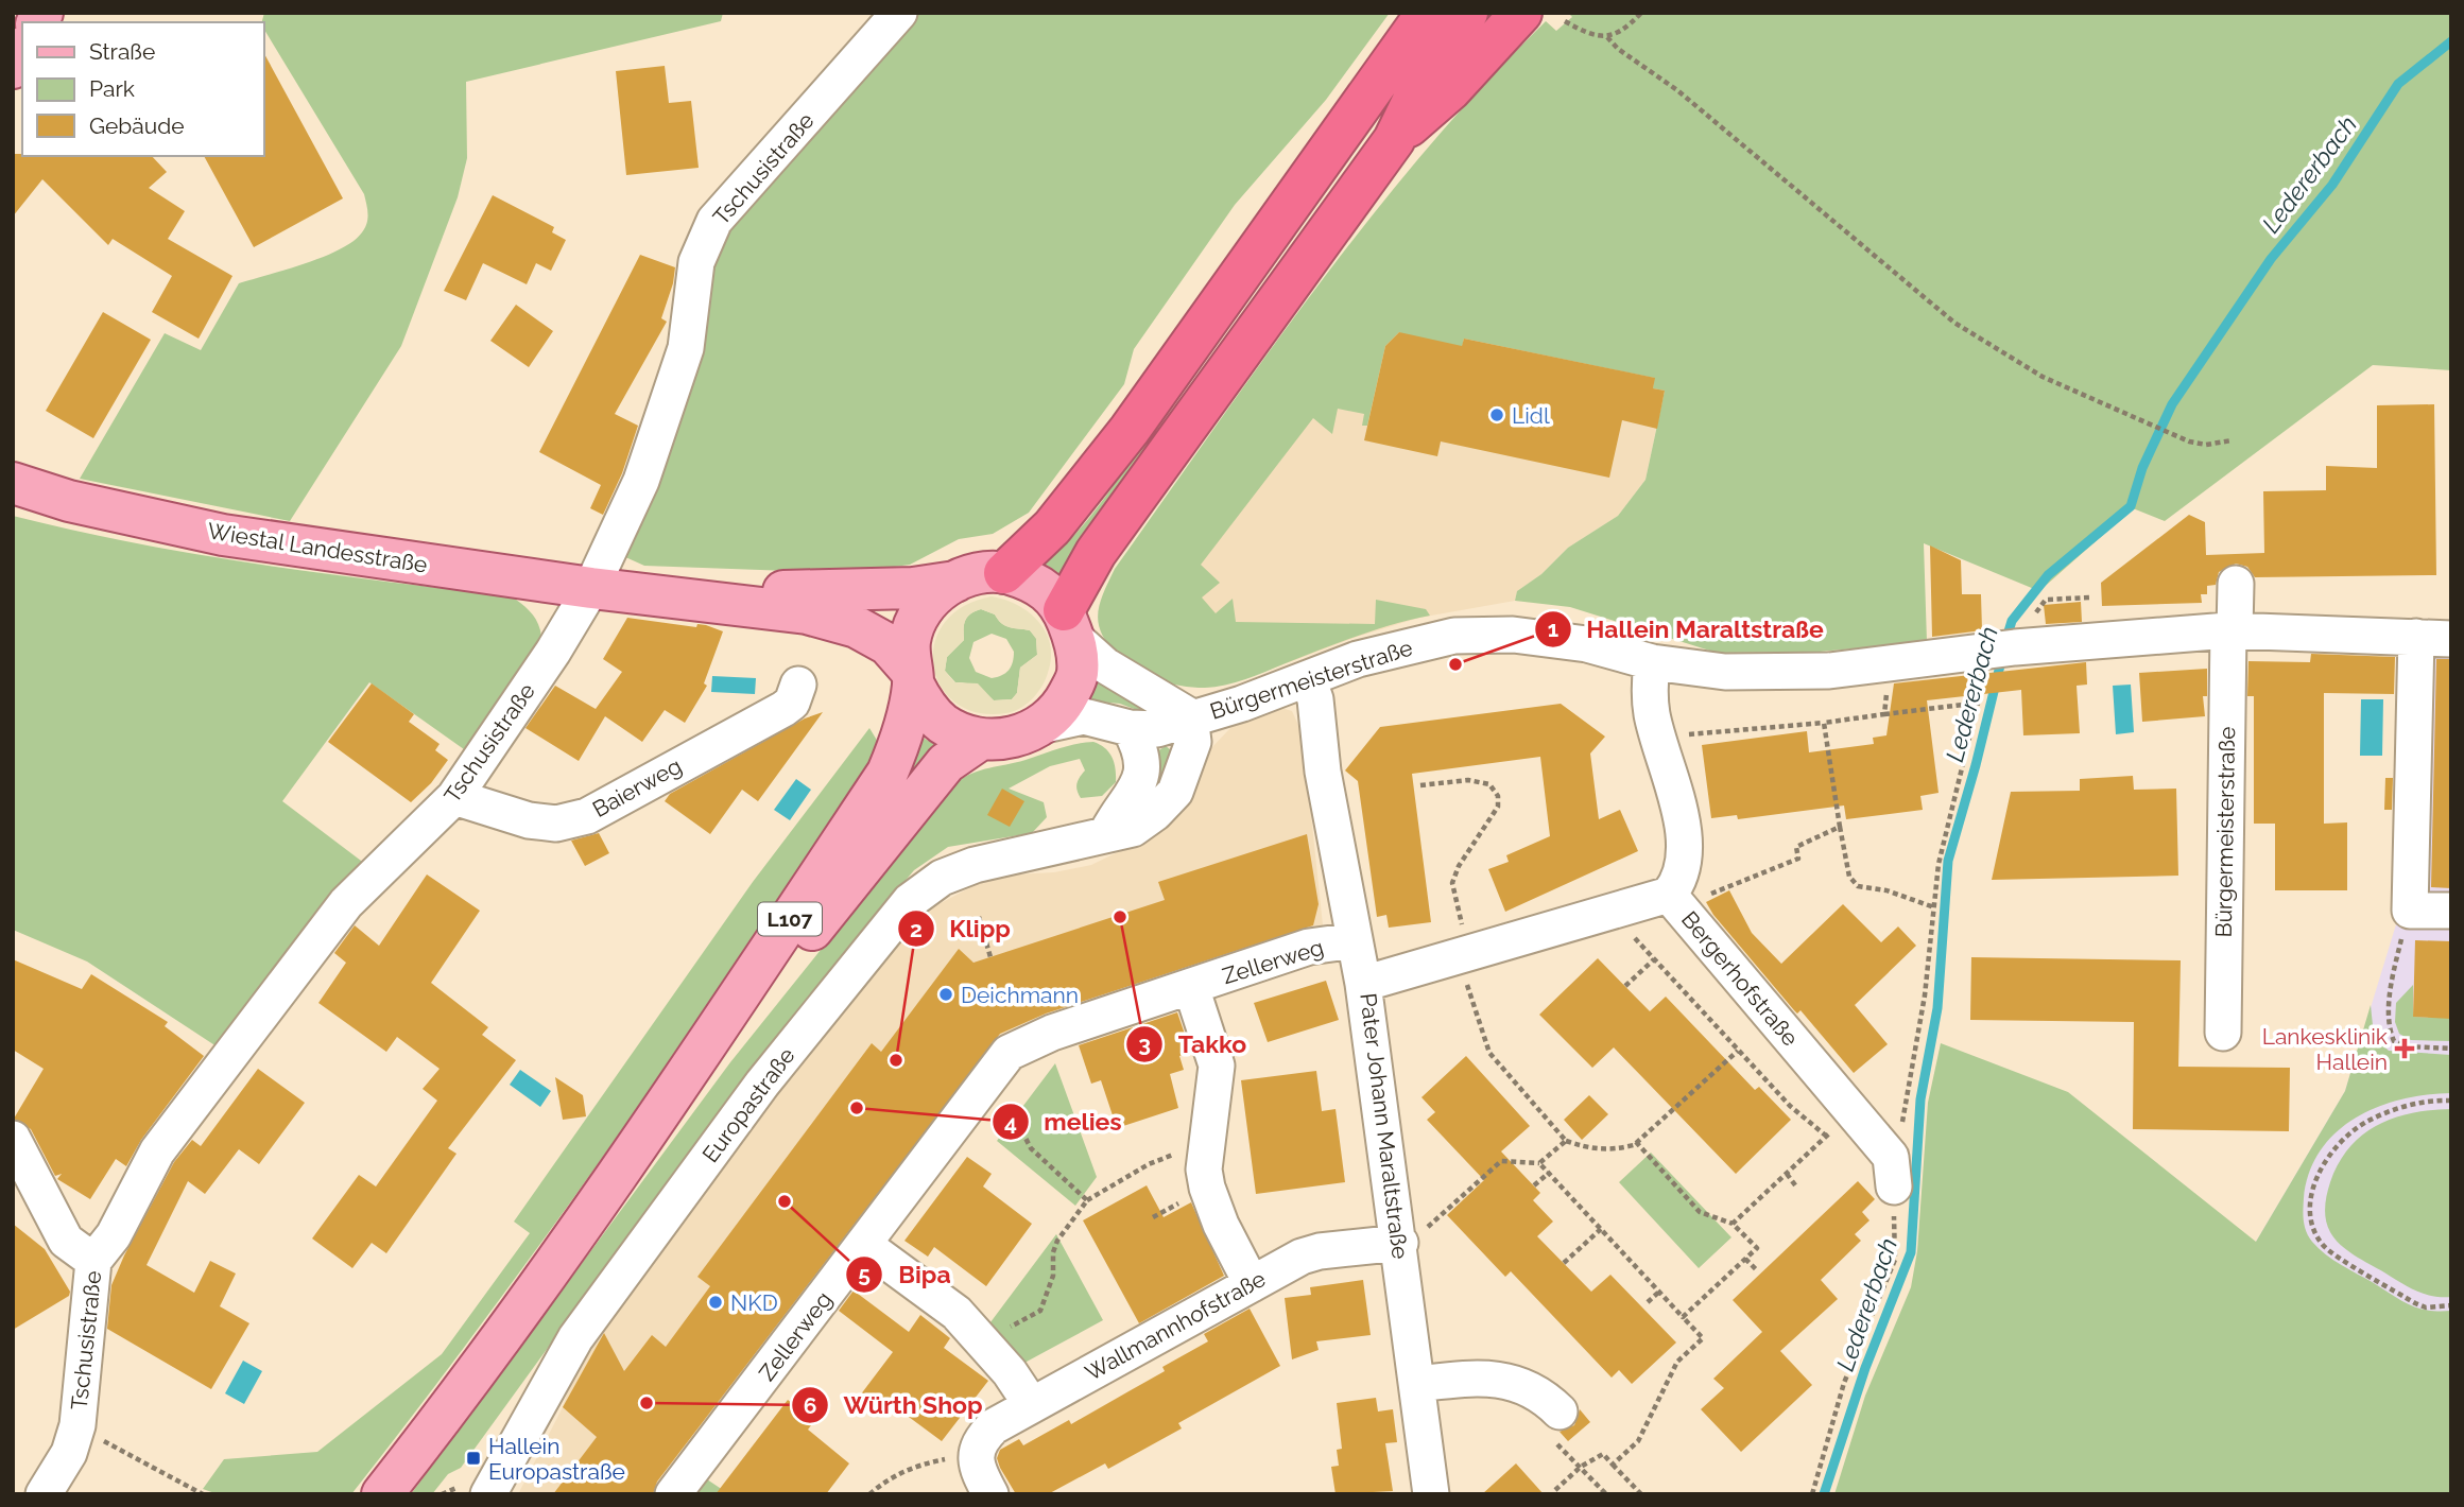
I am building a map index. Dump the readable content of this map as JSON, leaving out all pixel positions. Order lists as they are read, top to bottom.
{
  "streets": {
    "main road": ["Wiestal Landesstraße", "L107"],
    "street": [
      "Tschusistraße",
      "Bürgermeisterstraße",
      "Baierweg",
      "Zellerweg",
      "Bergerhofstraße",
      "Europastraße",
      "Pater Johann Maraltstraße",
      "Wallmannhofstraße"
    ]
  },
  "crossings": [
    ["Tschusistraße", "Wiestal Landesstraße"],
    ["Tschusistraße", "Baierweg"],
    ["Wiestal Landesstraße", "L107"],
    ["Bürgermeisterstraße", "Bergerhofstraße"],
    ["Bürgermeisterstraße", "Europastraße"],
    ["Zellerweg", "Wallmannhofstraße"],
    ["Bergerhofstraße", "Pater Johann Maraltstraße"],
    ["Pater Johann Maraltstraße", "Wallmannhofstraße"]
  ],
  "water": ["Ledererbach"],
  "places": {
    "other": [
      "Lidl",
      "Hallein Maraltstraße",
      "Takko",
      "Deichmann",
      "Klipp",
      "melies",
      "Bipa",
      "NKD",
      "Würth Shop"
    ],
    "health": ["Lankesklinik Hallein"],
    "transit": ["Hallein Europastraße"]
  },
  "legend": ["Straße", "Park", "Gebäude"]
}
